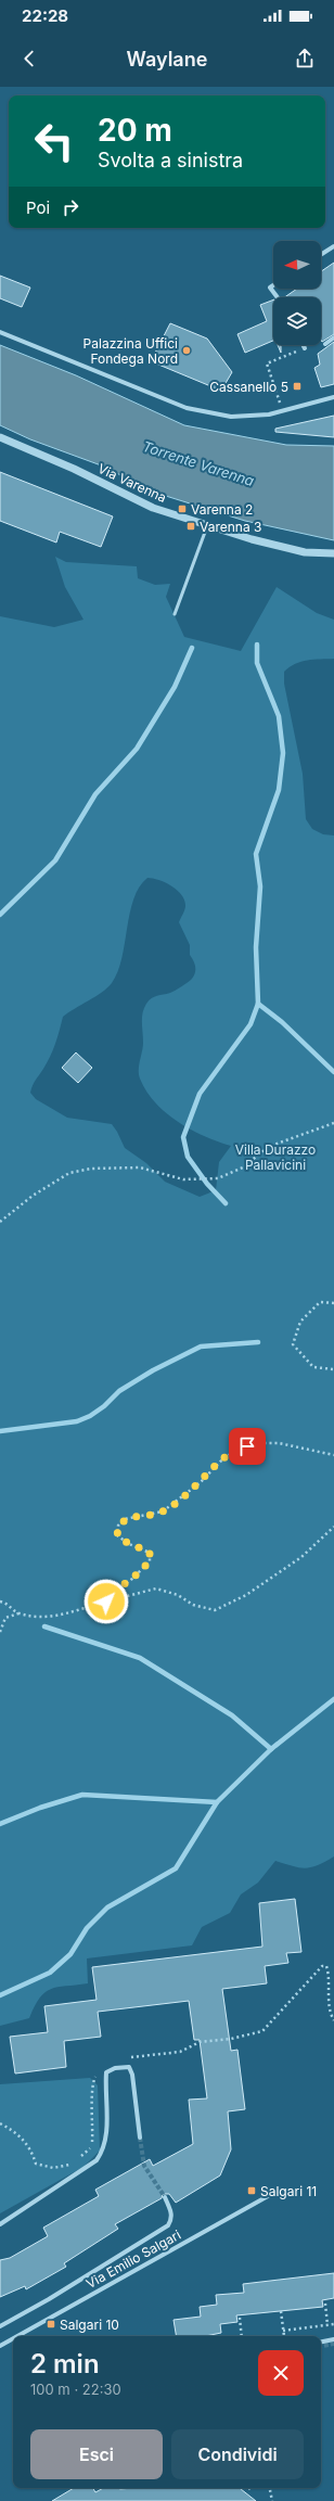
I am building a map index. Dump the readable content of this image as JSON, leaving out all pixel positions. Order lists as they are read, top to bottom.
{
  "streets": {
    "street": ["Via Varenna", "Via Emilio Salgari"]
  },
  "water": ["Torrente Varenna"],
  "parks": ["Villa Durazzo Pallavicini"],
  "places": {
    "other": ["Palazzina Uffici Fondega Nord"],
    "transit": [
      "Cassanello 5",
      "Varenna 2",
      "Varenna 3",
      "Salgari 11",
      "Salgari 10"
    ]
  },
  "north": "left",
  "page": {
    "status": "22:28",
    "header": "Waylane",
    "turn": ["20 m", "Svolta a sinistra"],
    "then": "Poi",
    "heading": ["2 min", "100 m · 22:30"],
    "buttons": ["Esci", "Condividi"]
  }
}
